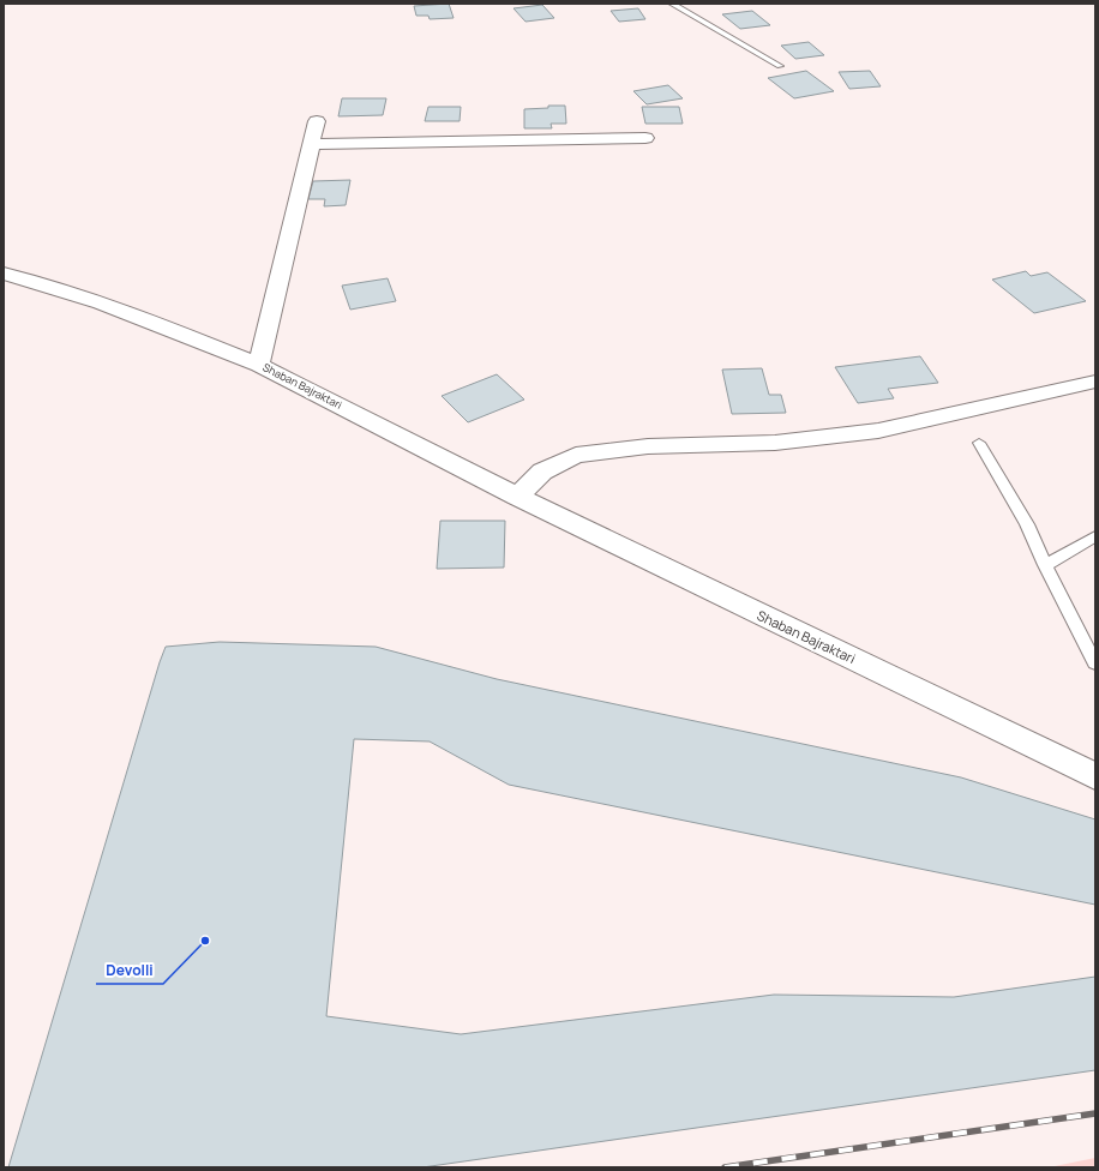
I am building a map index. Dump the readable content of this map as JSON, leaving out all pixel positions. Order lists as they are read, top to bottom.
{
  "streets": {
    "street": ["Shaban Bajraktari"]
  },
  "places": ["Devolli"]
}
